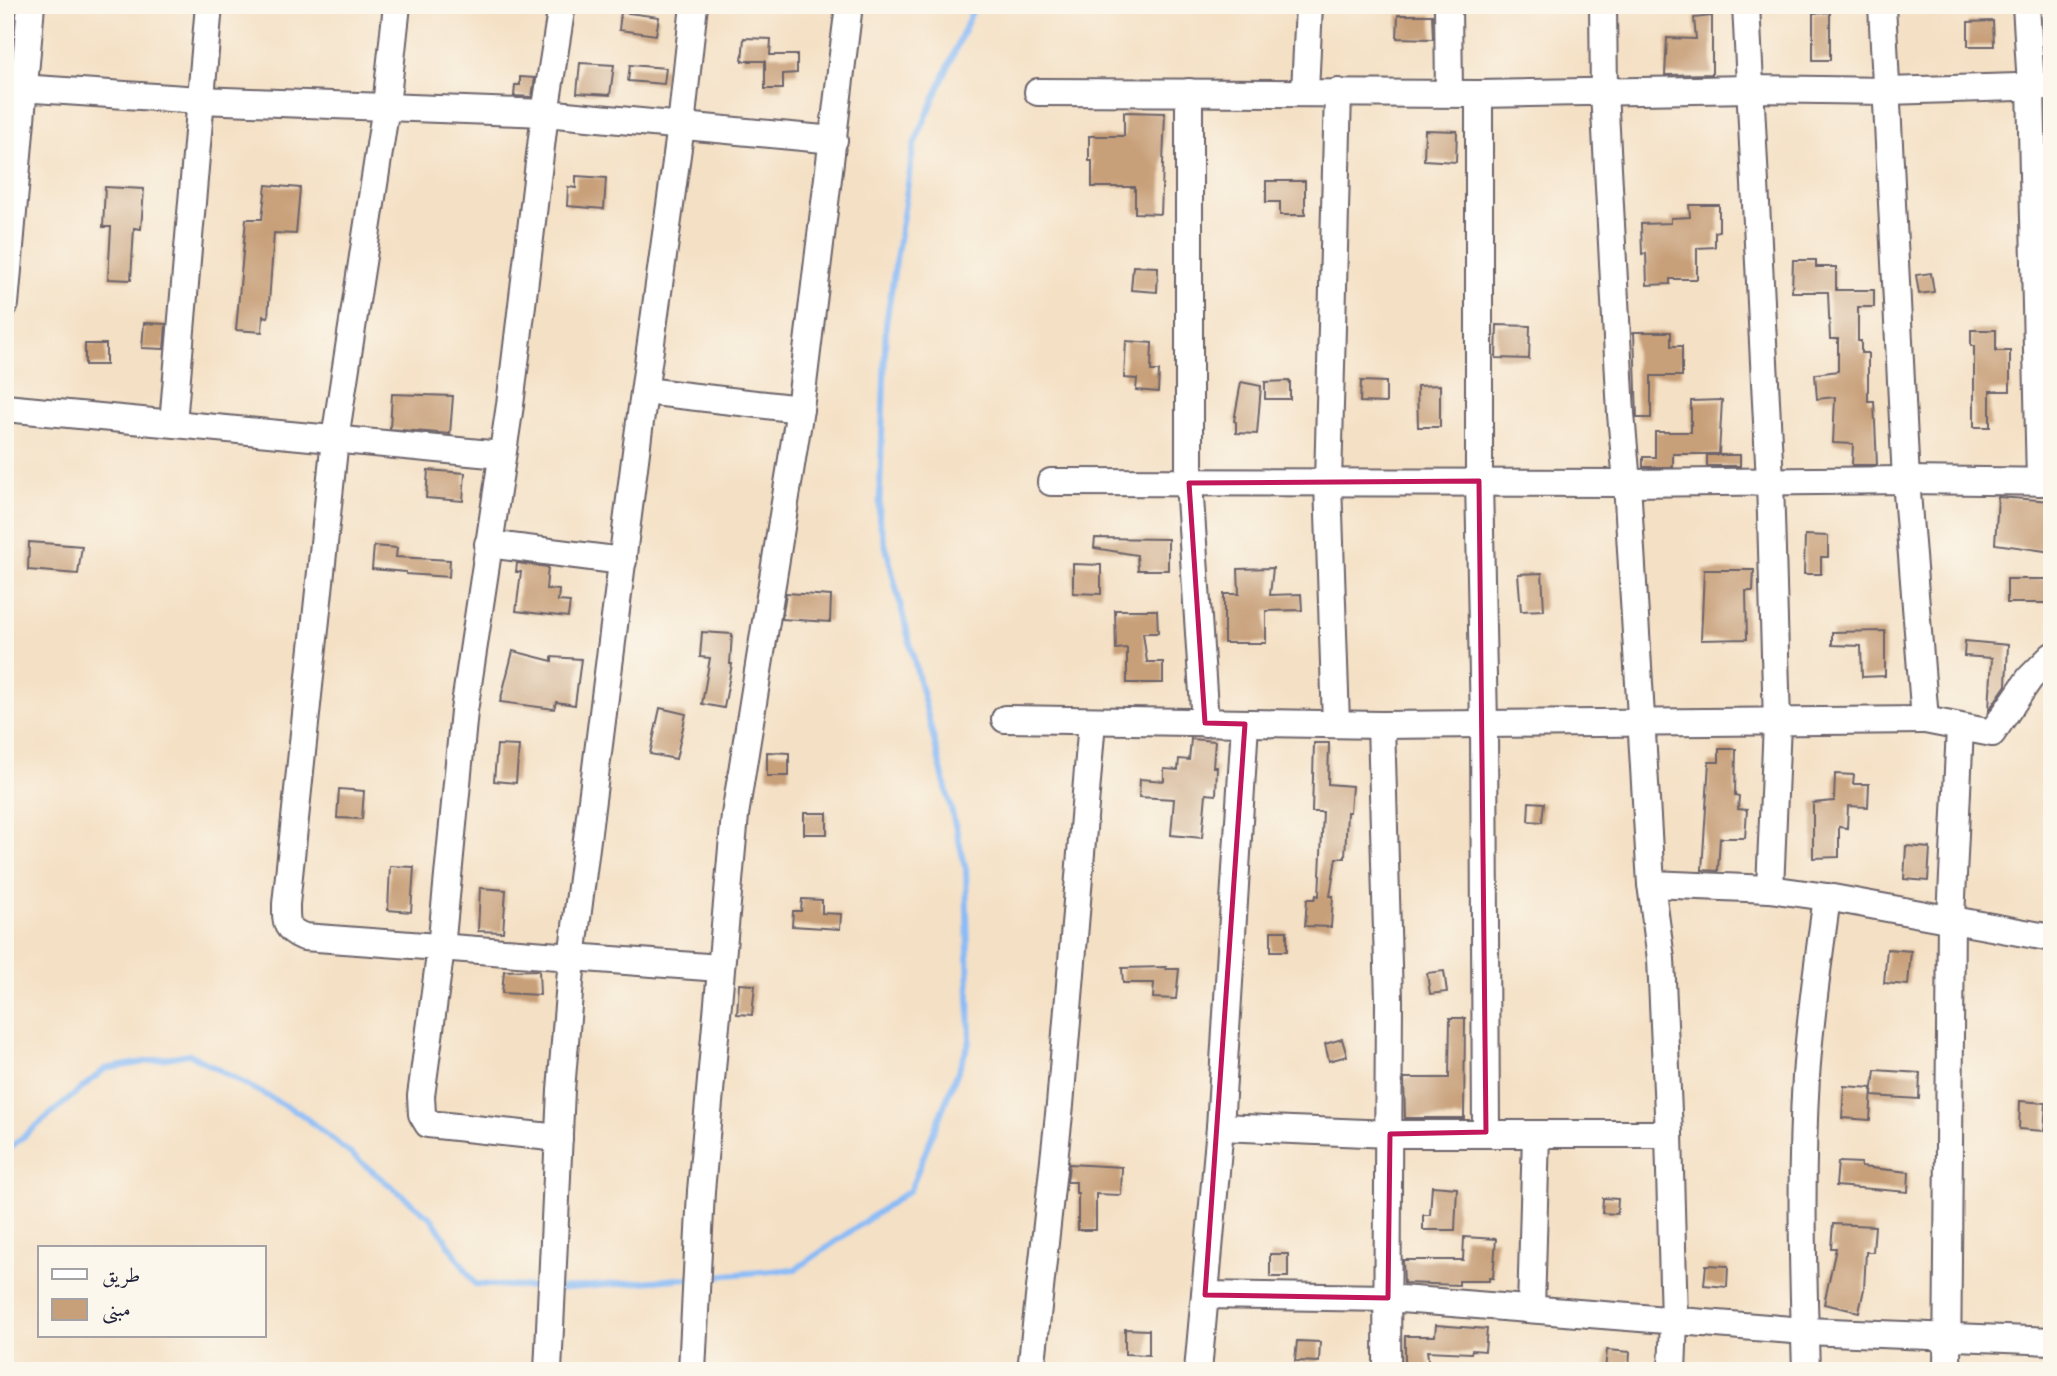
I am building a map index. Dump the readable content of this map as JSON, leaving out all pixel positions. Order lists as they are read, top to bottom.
{
  "legend": ["طريق", "مبنى"]
}
